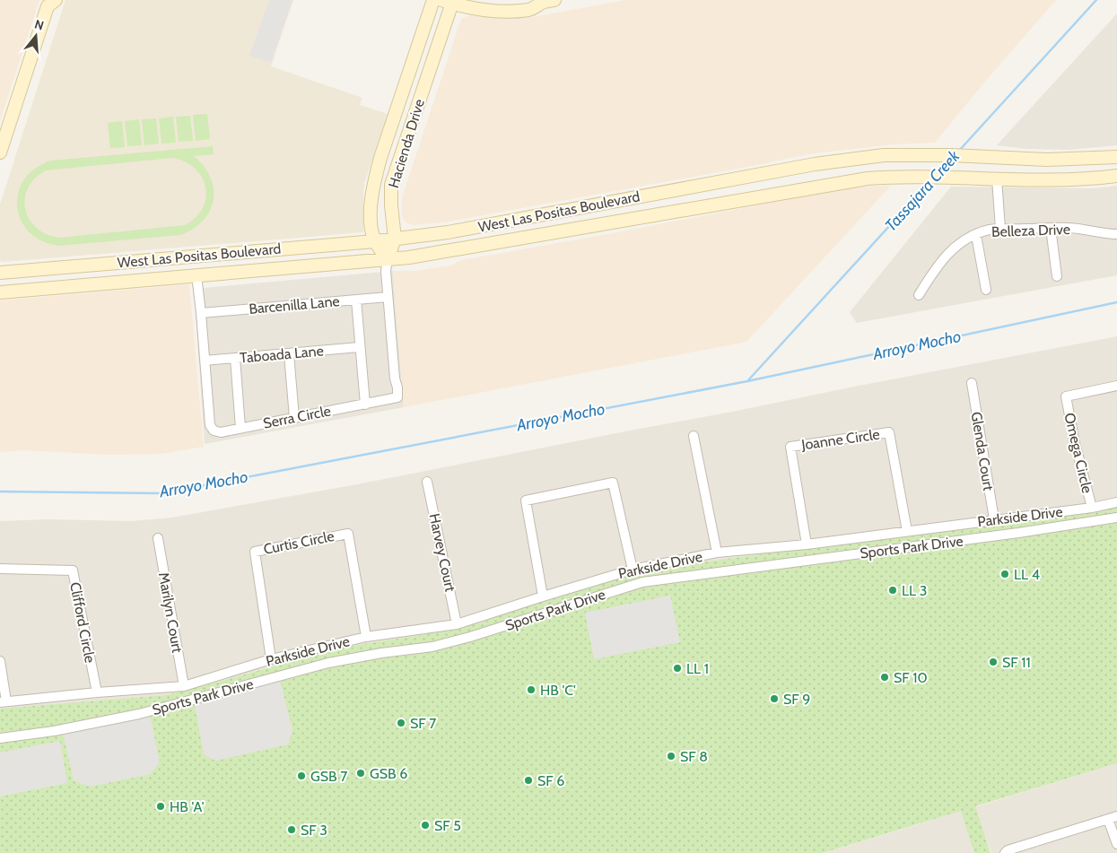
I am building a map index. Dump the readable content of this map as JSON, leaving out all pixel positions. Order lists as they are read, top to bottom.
{
  "streets": {
    "main road": ["Hacienda Drive", "West Las Positas Boulevard"],
    "street": [
      "Belleza Drive",
      "Barcenilla Lane",
      "Taboada Lane",
      "Serra Circle",
      "Joanne Circle",
      "Glenda Court",
      "Omega Circle",
      "Parkside Drive",
      "Curtis Circle",
      "Sports Park Drive",
      "Harvey Court",
      "Marilyn Court",
      "Clifford Circle"
    ]
  },
  "crossings": [
    ["Hacienda Drive", "West Las Positas Boulevard"],
    ["Hacienda Drive", "Serra Circle"],
    ["West Las Positas Boulevard", "Serra Circle"],
    ["Barcenilla Lane", "Serra Circle"],
    ["Taboada Lane", "Serra Circle"],
    ["Joanne Circle", "Parkside Drive"],
    ["Glenda Court", "Parkside Drive"],
    ["Omega Circle", "Parkside Drive"],
    ["Parkside Drive", "Curtis Circle"],
    ["Parkside Drive", "Harvey Court"],
    ["Parkside Drive", "Marilyn Court"],
    ["Parkside Drive", "Clifford Circle"]
  ],
  "water": ["Tassajara Creek", "Arroyo Mocho"],
  "places": [
    "LL 4",
    "LL 3",
    "SF 11",
    "LL 1",
    "SF 10",
    "HB 'C'",
    "SF 9",
    "SF 7",
    "SF 8",
    "GSB 6",
    "GSB 7",
    "SF 6",
    "HB 'A'",
    "SF 5",
    "SF 3"
  ],
  "north": "top"
}
